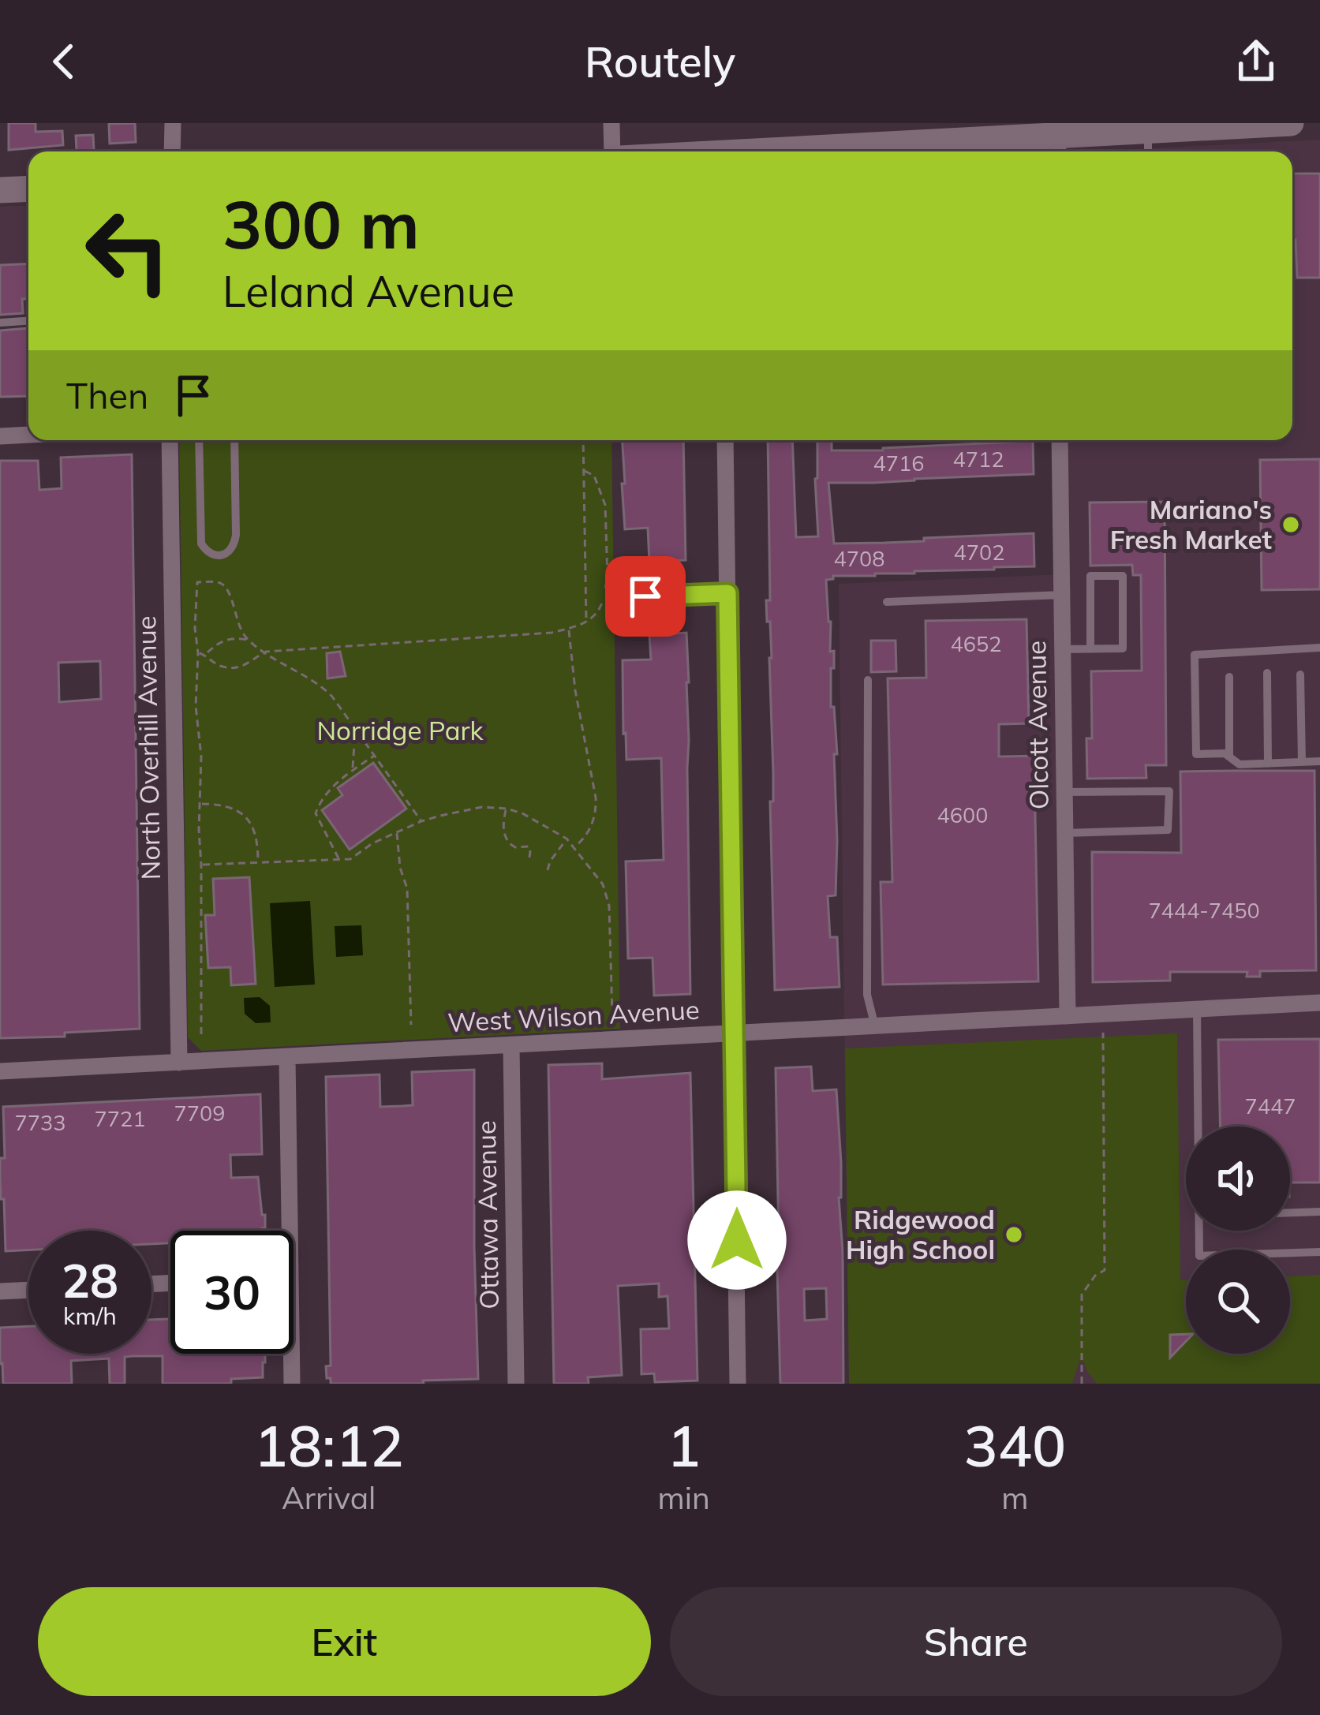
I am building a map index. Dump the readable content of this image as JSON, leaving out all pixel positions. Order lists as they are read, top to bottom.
{
  "streets": {
    "street": [
      "Olcott Avenue",
      "North Overhill Avenue",
      "West Wilson Avenue",
      "Ottawa Avenue"
    ]
  },
  "crossings": [
    ["Olcott Avenue", "West Wilson Avenue"],
    ["North Overhill Avenue", "West Wilson Avenue"],
    ["West Wilson Avenue", "Ottawa Avenue"]
  ],
  "parks": ["Norridge Park"],
  "places": ["Mariano's Fresh Market", "Ridgewood High School"],
  "house_numbers": [
    "4712",
    "4716",
    "4702",
    "4708",
    "4652",
    "4600",
    "7444-7450",
    "7447",
    "7709",
    "7721",
    "7733"
  ],
  "page": {
    "header": "Routely",
    "turn": ["300 m", "Leland Avenue"],
    "then": "Then",
    "speed": "28 km/h",
    "limit": "30",
    "eta": [
      "18:12",
      "Arrival",
      "1",
      "min",
      "340",
      "m"
    ],
    "buttons": ["Exit", "Share"]
  }
}
